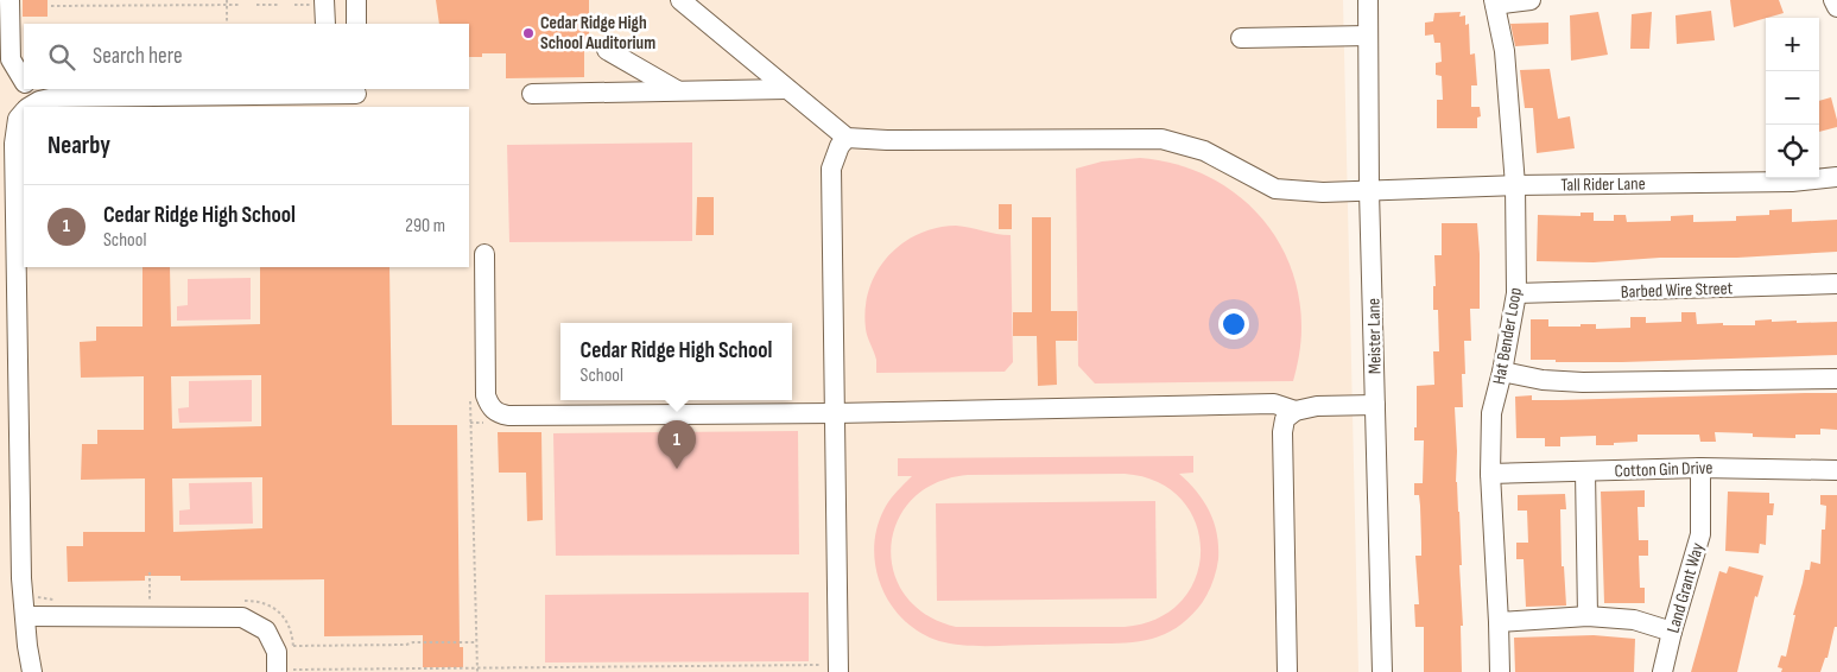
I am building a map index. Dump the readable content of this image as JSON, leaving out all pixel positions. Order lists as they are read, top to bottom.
{
  "streets": {
    "street": [
      "Tall Rider Lane",
      "Barbed Wire Street",
      "Meister Lane",
      "Hat Bender Loop",
      "Cotton Gin Drive",
      "Land Grant Way"
    ]
  },
  "crossings": [
    ["Tall Rider Lane", "Meister Lane"],
    ["Tall Rider Lane", "Hat Bender Loop"],
    ["Barbed Wire Street", "Hat Bender Loop"],
    ["Hat Bender Loop", "Cotton Gin Drive"],
    ["Cotton Gin Drive", "Land Grant Way"]
  ],
  "places": ["Cedar Ridge High School Auditorium"],
  "page": {
    "map_buttons": ["+", "−"],
    "search": "Search here",
    "heading": "Nearby",
    "list": [
      {
        "mark": "1",
        "name": "Cedar Ridge High School",
        "note": "School",
        "value": "290 m"
      }
    ],
    "popup": ["Cedar Ridge High School", "School"],
    "pins": "1"
  }
}
